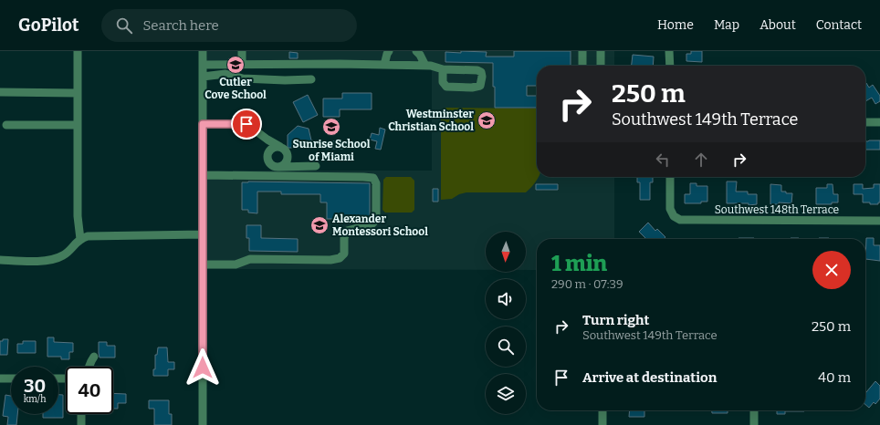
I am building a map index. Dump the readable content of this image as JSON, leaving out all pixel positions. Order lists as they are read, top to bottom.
{
  "streets": {
    "street": ["Southwest 148th Terrace"]
  },
  "places": {
    "school or university": [
      "Cutler Cove School",
      "Westminster Christian School",
      "Sunrise School of Miami",
      "Alexander Montessori School"
    ]
  },
  "north": "bottom",
  "page": {
    "header": "GoPilot",
    "search": "Search here",
    "nav": [
      "Home",
      "Map",
      "About",
      "Contact"
    ],
    "turn": ["250 m", "Southwest 149th Terrace"],
    "heading": ["1 min", "290 m · 07:39"],
    "list": [
      {
        "name": "Turn right",
        "note": "Southwest 149th Terrace",
        "value": "250 m"
      },
      {
        "name": "Arrive at destination",
        "value": "40 m"
      }
    ],
    "speed": "30 km/h",
    "limit": "40"
  }
}
